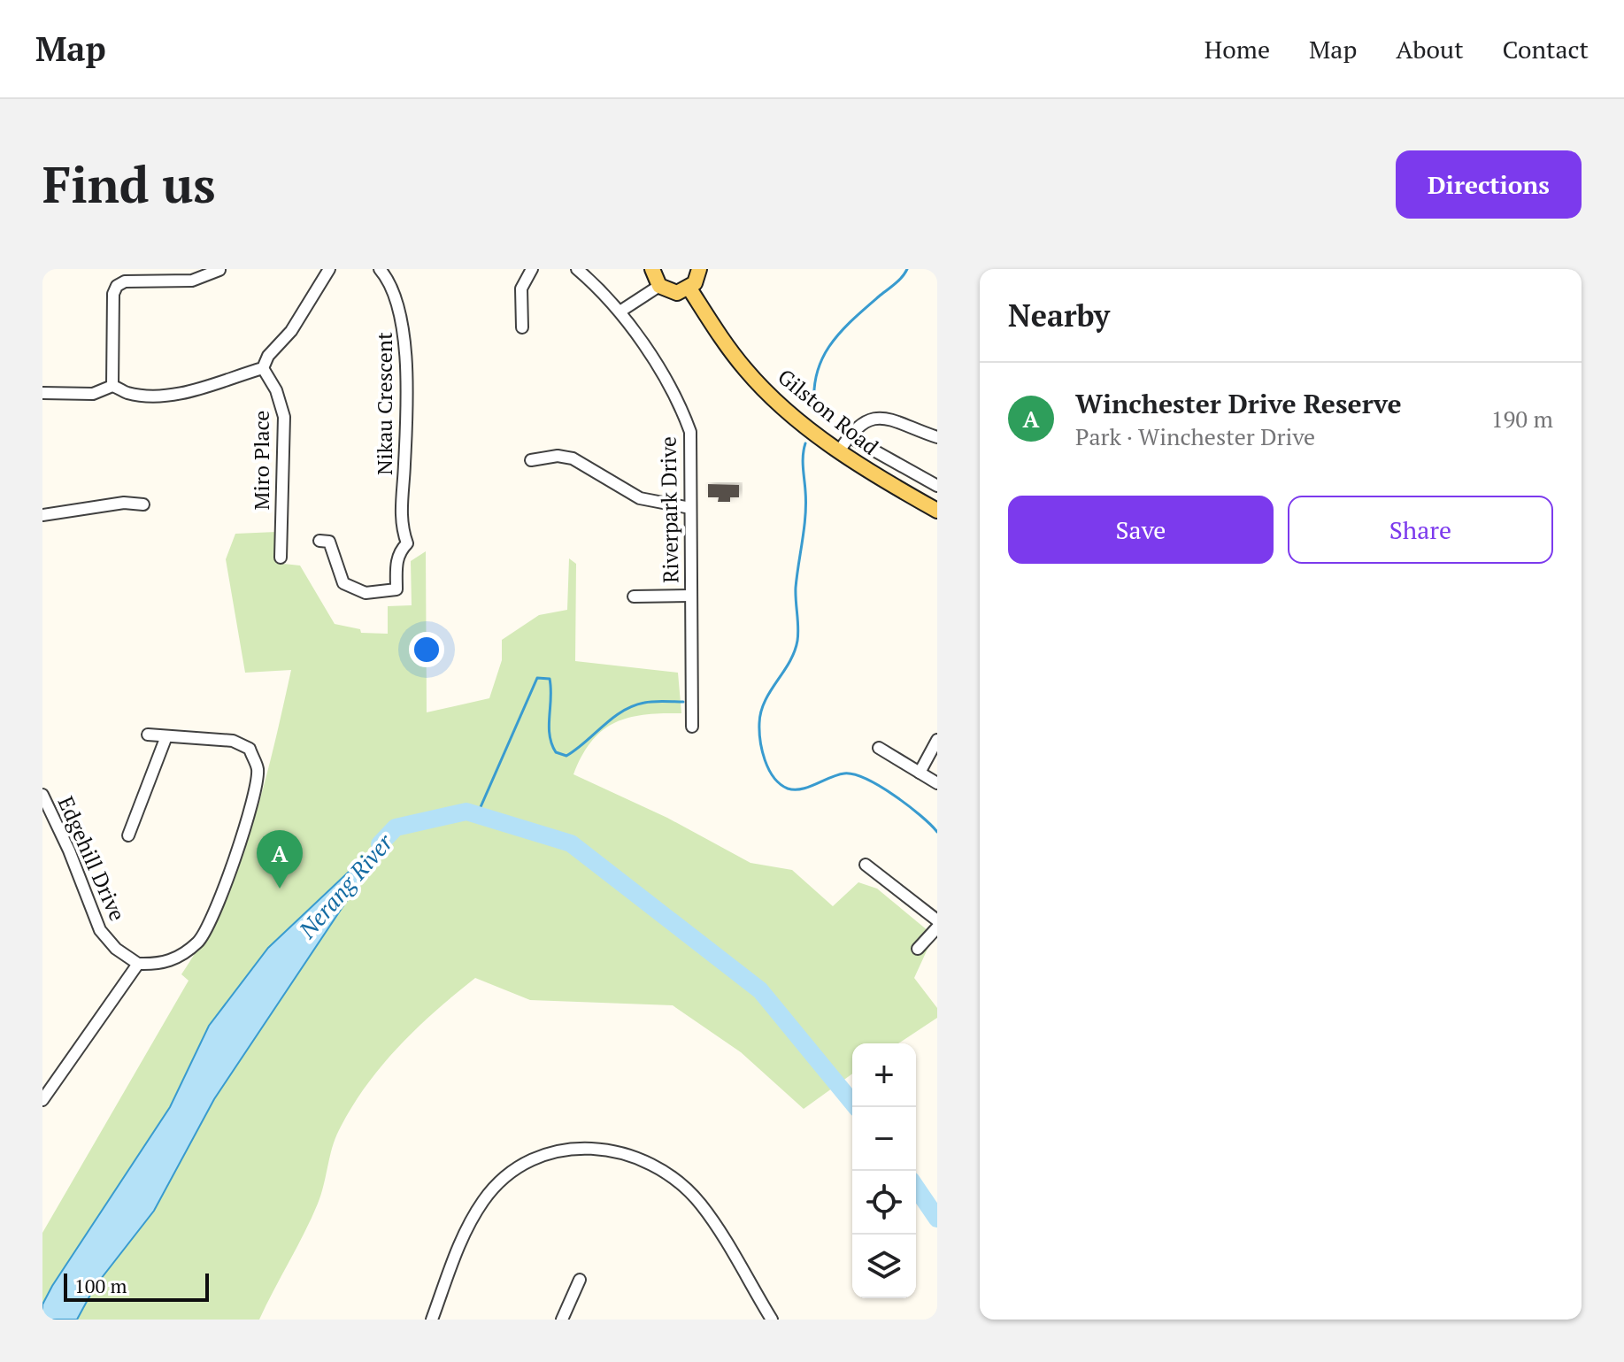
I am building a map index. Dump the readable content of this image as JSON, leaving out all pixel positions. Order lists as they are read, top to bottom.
{
  "streets": {
    "main road": ["Gilston Road"],
    "street": [
      "Nikau Crescent",
      "Miro Place",
      "Riverpark Drive",
      "Edgehill Drive"
    ]
  },
  "water": ["Nerang River"],
  "scale_bar": "100 m",
  "page": {
    "header": "Map",
    "nav": [
      "Home",
      "Map",
      "About",
      "Contact"
    ],
    "buttons": [
      "Directions",
      ["Save", "Share"]
    ],
    "title": "Find us",
    "heading": "Nearby",
    "list": [
      {
        "mark": "A",
        "name": "Winchester Drive Reserve",
        "note": "Park · Winchester Drive",
        "value": "190 m"
      }
    ],
    "pins": "A",
    "map_buttons": ["+", "−"],
    "scale": "100 m"
  }
}
